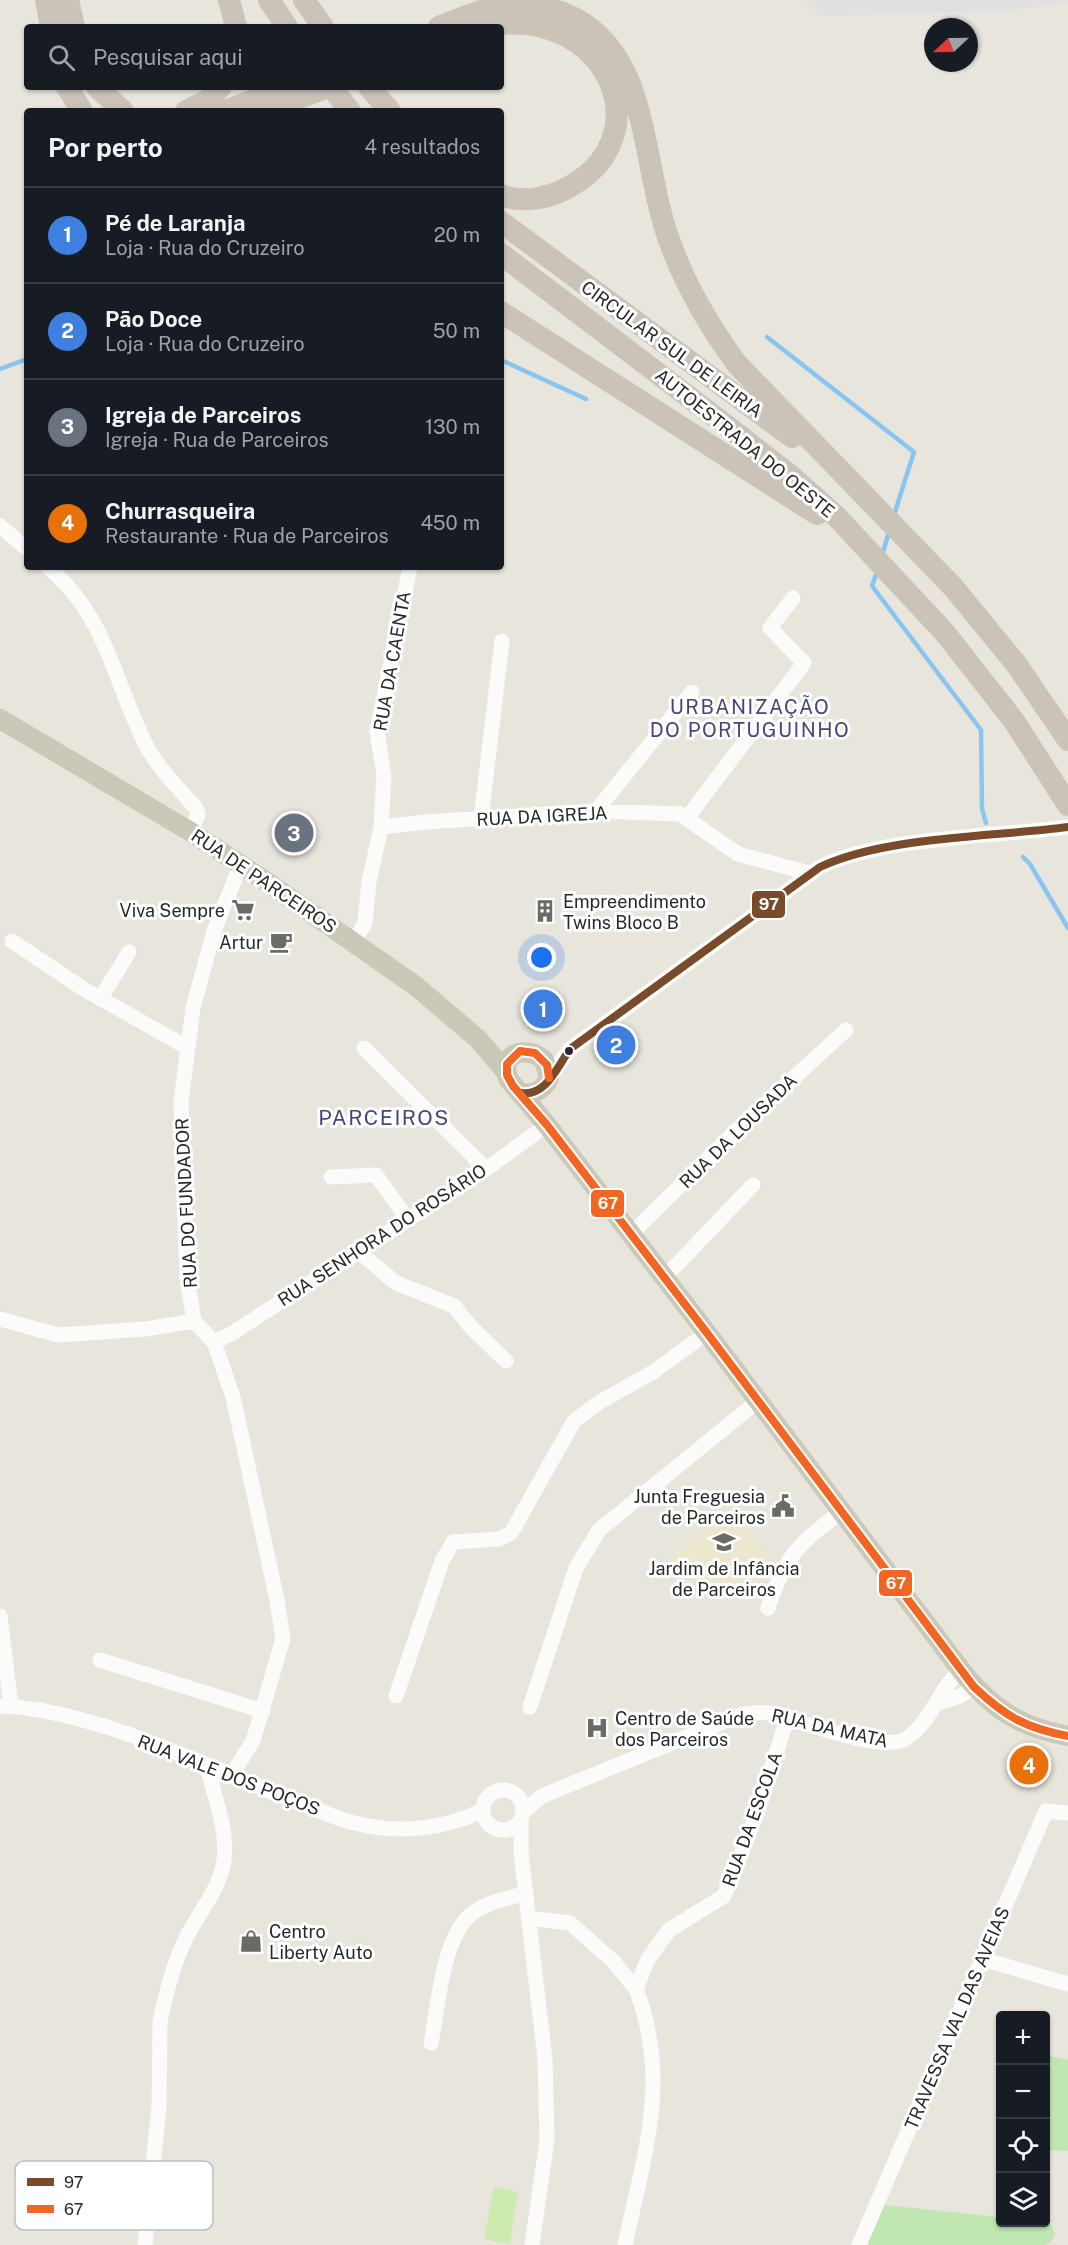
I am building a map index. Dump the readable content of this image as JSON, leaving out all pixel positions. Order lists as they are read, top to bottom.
{
  "streets": {
    "highway": ["CIRCULAR SUL DE LEIRIA", "AUTOESTRADA DO OESTE"],
    "main road": ["RUA DE PARCEIROS"],
    "street": [
      "RUA DA CAENTA",
      "RUA DA IGREJA",
      "RUA DA LOUSADA",
      "RUA DO FUNDADOR",
      "RUA SENHORA DO ROSÁRIO",
      "RUA DA MATA",
      "RUA VALE DOS POÇOS",
      "RUA DA ESCOLA",
      "TRAVESSA VAL DAS AVEIAS"
    ]
  },
  "crossings": [
    ["CIRCULAR SUL DE LEIRIA", "AUTOESTRADA DO OESTE"],
    ["RUA DA CAENTA", "RUA DA IGREJA"],
    ["RUA DE PARCEIROS", "RUA DO FUNDADOR"],
    ["RUA DA MATA", "RUA VALE DOS POÇOS"],
    ["RUA DA MATA", "RUA DA ESCOLA"]
  ],
  "districts": ["URBANIZAÇÃO DO PORTUGUINHO", "PARCEIROS"],
  "places": {
    "supermarket": ["Viva Sempre"],
    "building": ["Empreendimento Twins Bloco B"],
    "cafe": ["Artur"],
    "public building": ["Junta Freguesia de Parceiros"],
    "school or university": ["Jardim de Infância de Parceiros"],
    "hospital": ["Centro de Saúde dos Parceiros"],
    "shop": ["Centro Liberty Auto"]
  },
  "lines": ["transit line 97", "transit line 67"],
  "legend": ["97", "67"],
  "north": "left",
  "page": {
    "search": "Pesquisar aqui",
    "heading": ["Por perto", "4 resultados"],
    "list": [
      {
        "mark": "1",
        "name": "Pé de Laranja",
        "note": "Loja · Rua do Cruzeiro",
        "value": "20 m"
      },
      {
        "mark": "2",
        "name": "Pão Doce",
        "note": "Loja · Rua do Cruzeiro",
        "value": "50 m"
      },
      {
        "mark": "3",
        "name": "Igreja de Parceiros",
        "note": "Igreja · Rua de Parceiros",
        "value": "130 m"
      },
      {
        "mark": "4",
        "name": "Churrasqueira",
        "note": "Restaurante · Rua de Parceiros",
        "value": "450 m"
      }
    ],
    "pins": [
      "3",
      "1",
      "2",
      "4"
    ],
    "map_buttons": ["+", "−"]
  }
}
